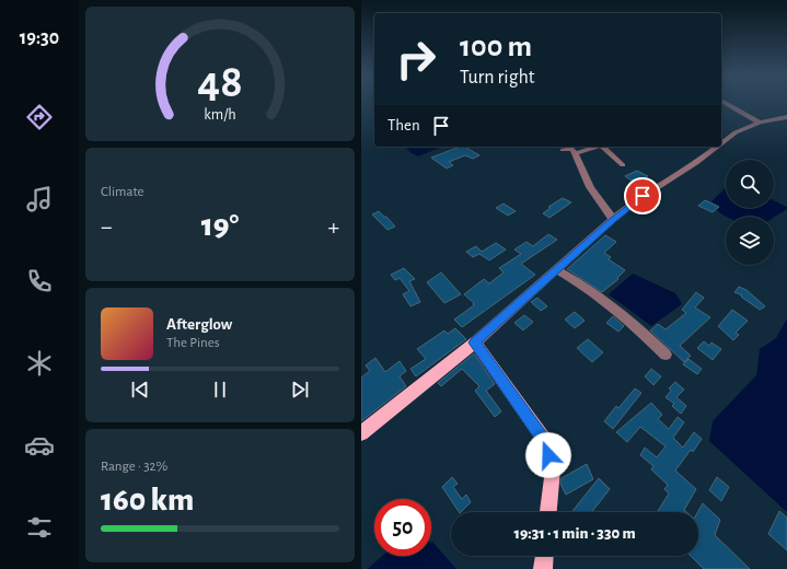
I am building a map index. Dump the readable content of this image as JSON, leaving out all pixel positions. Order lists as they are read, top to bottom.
{
  "page": {
    "tabs": "19:30",
    "turn": ["100 m", "Turn right"],
    "then": "Then",
    "tile": [
      "Climate",
      ["Range · 32%", "160 km"]
    ],
    "heat": ["−", "19°", "+"],
    "song": ["Afterglow", "The Pines"],
    "limit": "50",
    "trip": "19:31 · 1 min · 330 m",
    "gauge": ["48", "km/h"]
  }
}
